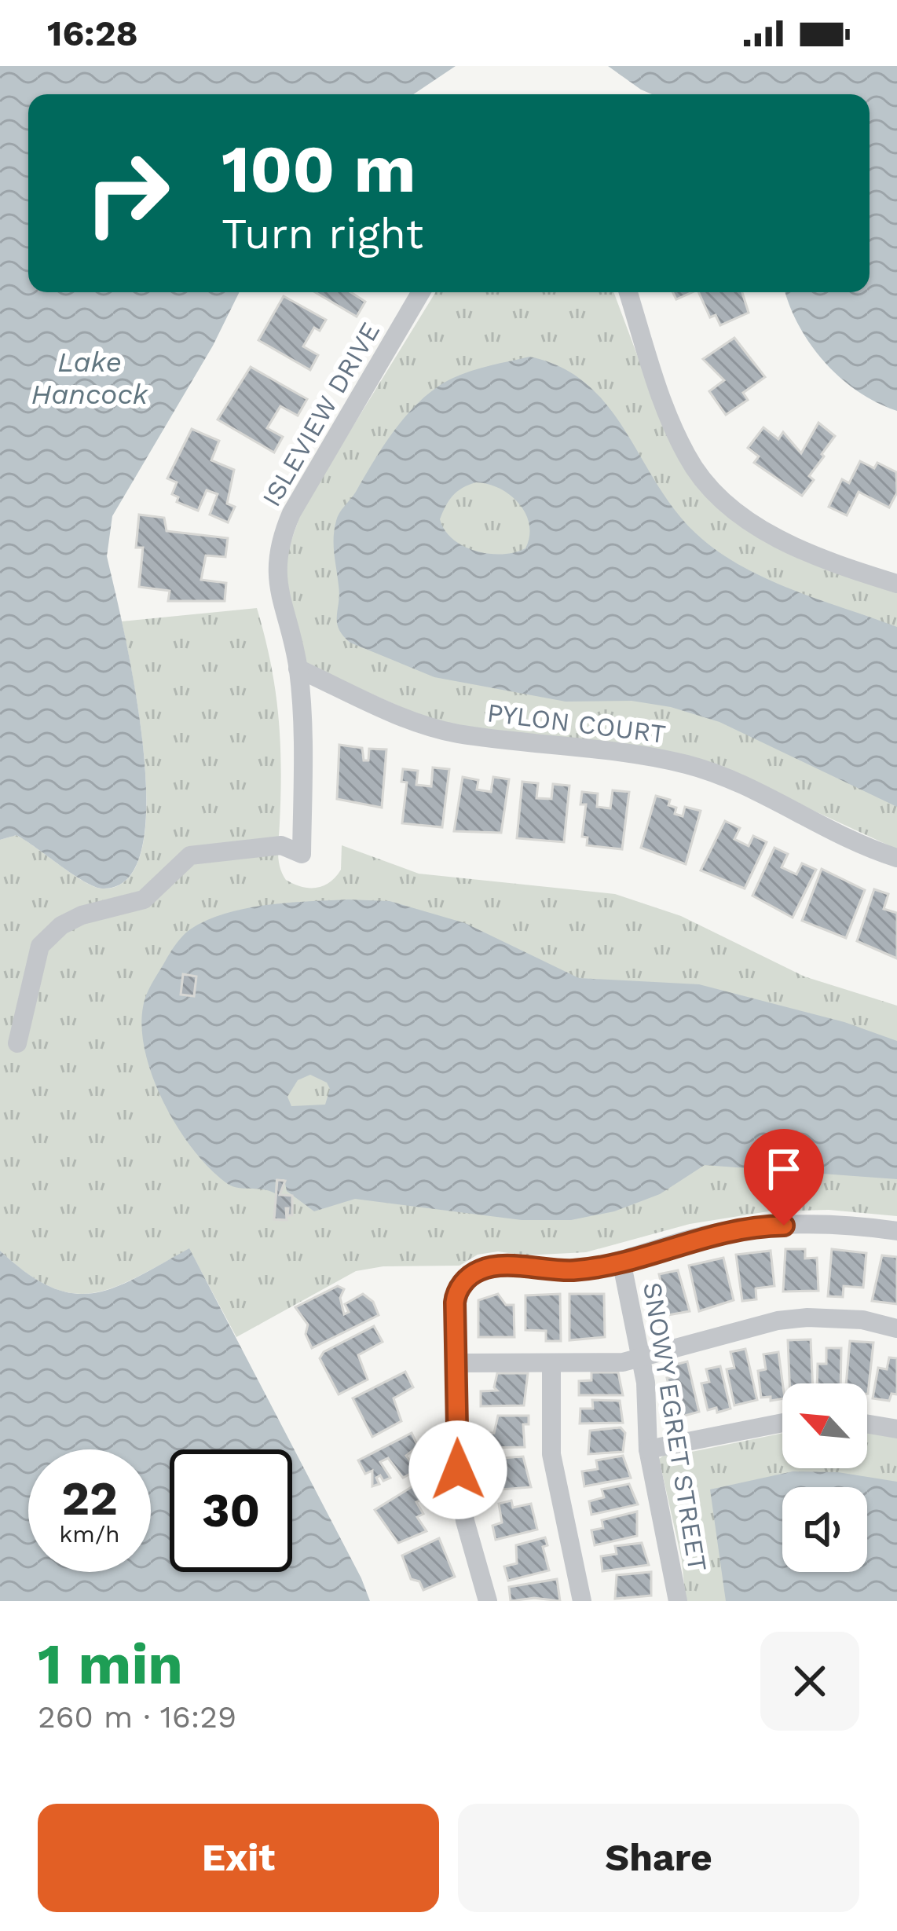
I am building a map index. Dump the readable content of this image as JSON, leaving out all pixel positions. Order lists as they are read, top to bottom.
{
  "streets": {
    "street": ["ISLEVIEW DRIVE", "PYLON COURT", "SNOWY EGRET STREET"]
  },
  "crossings": [
    ["ISLEVIEW DRIVE", "PYLON COURT"]
  ],
  "water": ["Lake Hancock"],
  "north": "top left",
  "page": {
    "status": "16:28",
    "turn": ["100 m", "Turn right"],
    "speed": "22 km/h",
    "limit": "30",
    "heading": ["1 min", "260 m · 16:29"],
    "buttons": ["Exit", "Share"]
  }
}
